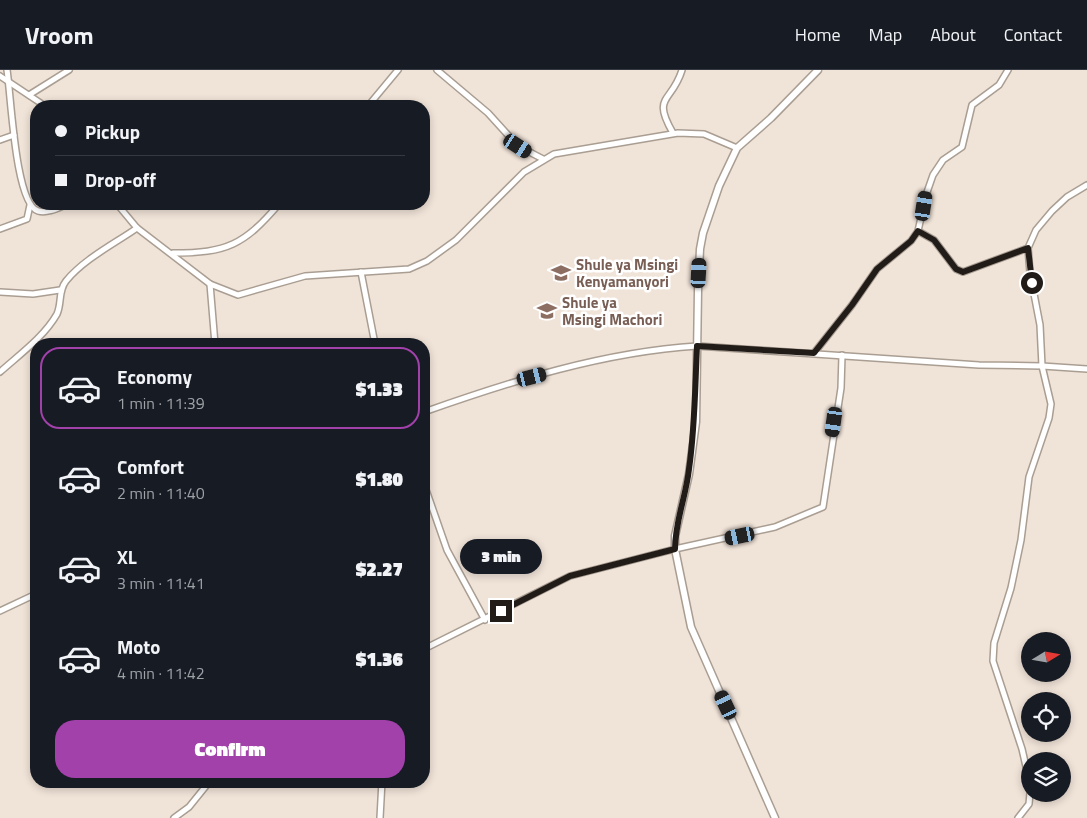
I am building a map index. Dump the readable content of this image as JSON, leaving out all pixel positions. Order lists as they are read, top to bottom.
{
  "places": {
    "school or university": ["Shule ya Msingi Kenyamanyori", "Shule ya Msingi Machori"]
  },
  "north": "right",
  "page": {
    "header": "Vroom",
    "nav": [
      "Home",
      "Map",
      "About",
      "Contact"
    ],
    "banner": ["Pickup", "Drop-off"],
    "list": [
      {
        "name": "Economy",
        "note": "1 min · 11:39",
        "value": "$1.33"
      },
      {
        "name": "Comfort",
        "note": "2 min · 11:40",
        "value": "$1.80"
      },
      {
        "name": "XL",
        "note": "3 min · 11:41",
        "value": "$2.27"
      },
      {
        "name": "Moto",
        "note": "4 min · 11:42",
        "value": "$1.36"
      }
    ],
    "bubble": "3 min",
    "buttons": "Confirm"
  }
}
